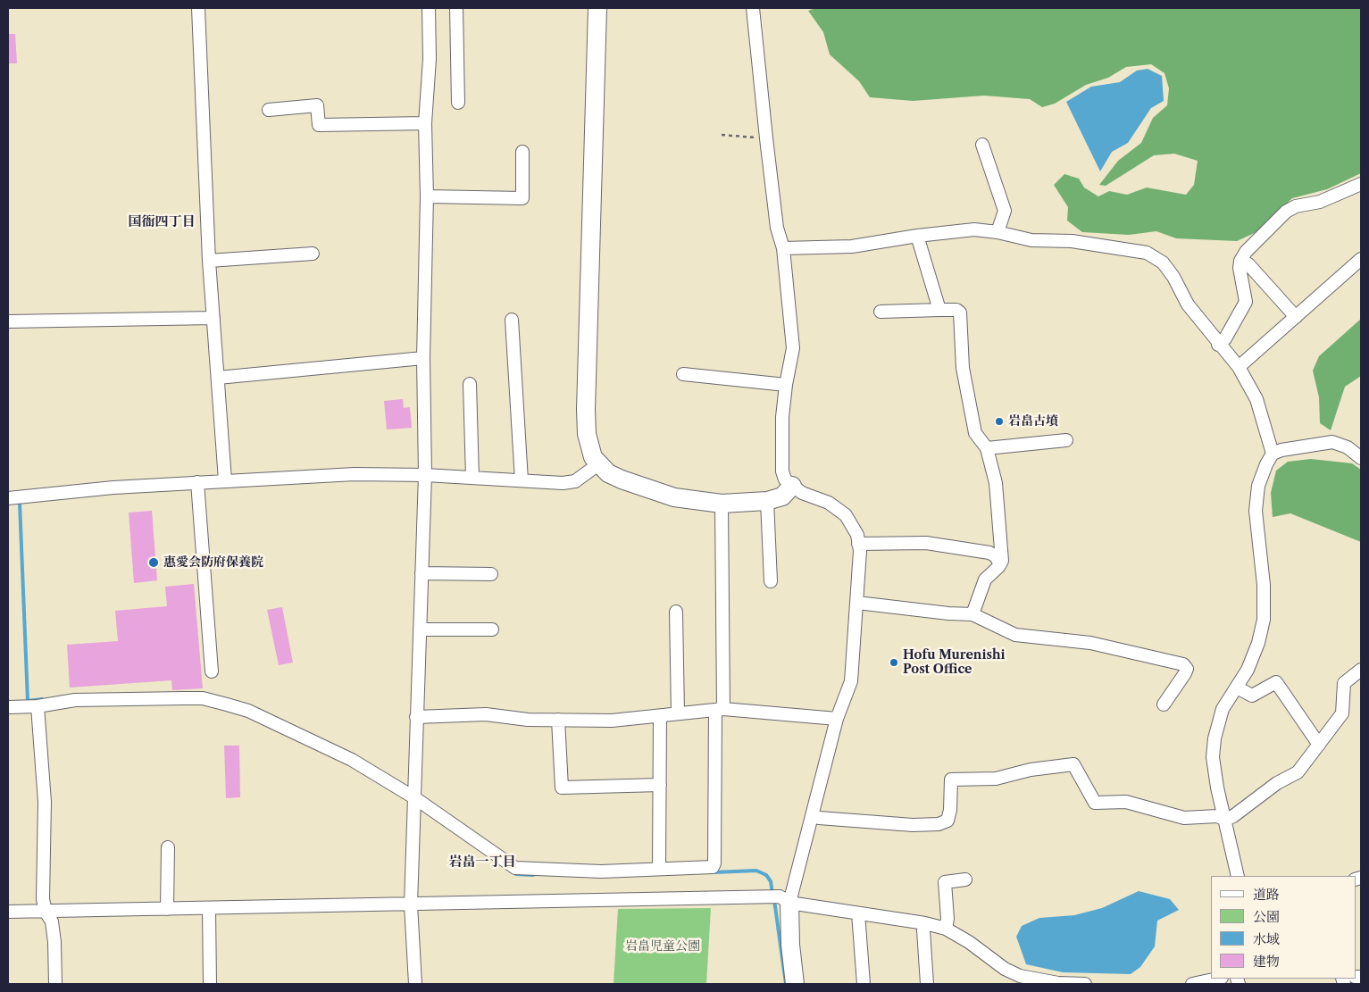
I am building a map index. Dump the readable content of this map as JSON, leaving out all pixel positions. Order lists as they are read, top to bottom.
{
  "districts": ["国衙四丁目", "岩畠一丁目"],
  "parks": ["岩畠児童公園"],
  "places": ["岩畠古墳", "惠愛会防府保養院", "Hofu Murenishi Post Office"],
  "legend": [
    "道路",
    "公園",
    "水域",
    "建物"
  ]
}
